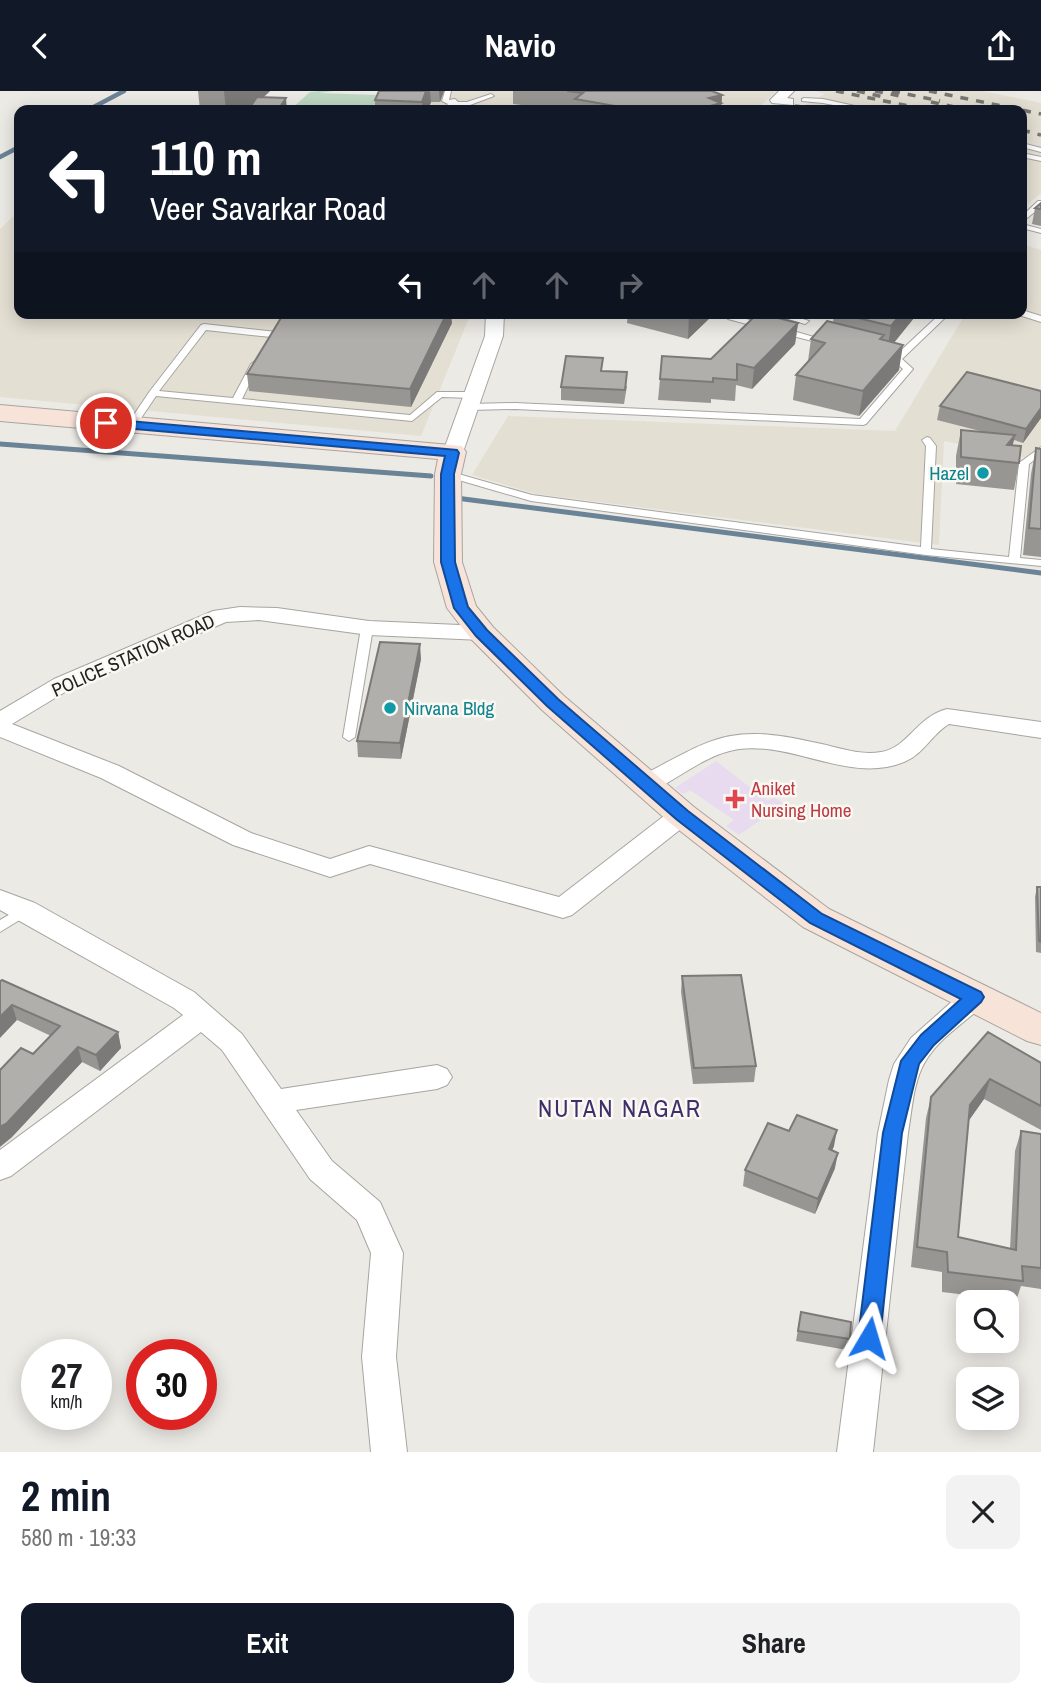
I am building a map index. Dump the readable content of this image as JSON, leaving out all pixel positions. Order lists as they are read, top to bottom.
{
  "streets": {
    "street": ["POLICE STATION ROAD"]
  },
  "districts": ["NUTAN NAGAR"],
  "places": {
    "other": ["Hazel", "Nirvana Bldg"],
    "health": ["Aniket Nursing Home"]
  },
  "page": {
    "header": "Navio",
    "turn": ["110 m", "Veer Savarkar Road"],
    "speed": "27 km/h",
    "limit": "30",
    "heading": ["2 min", "580 m · 19:33"],
    "buttons": ["Exit", "Share"]
  }
}
